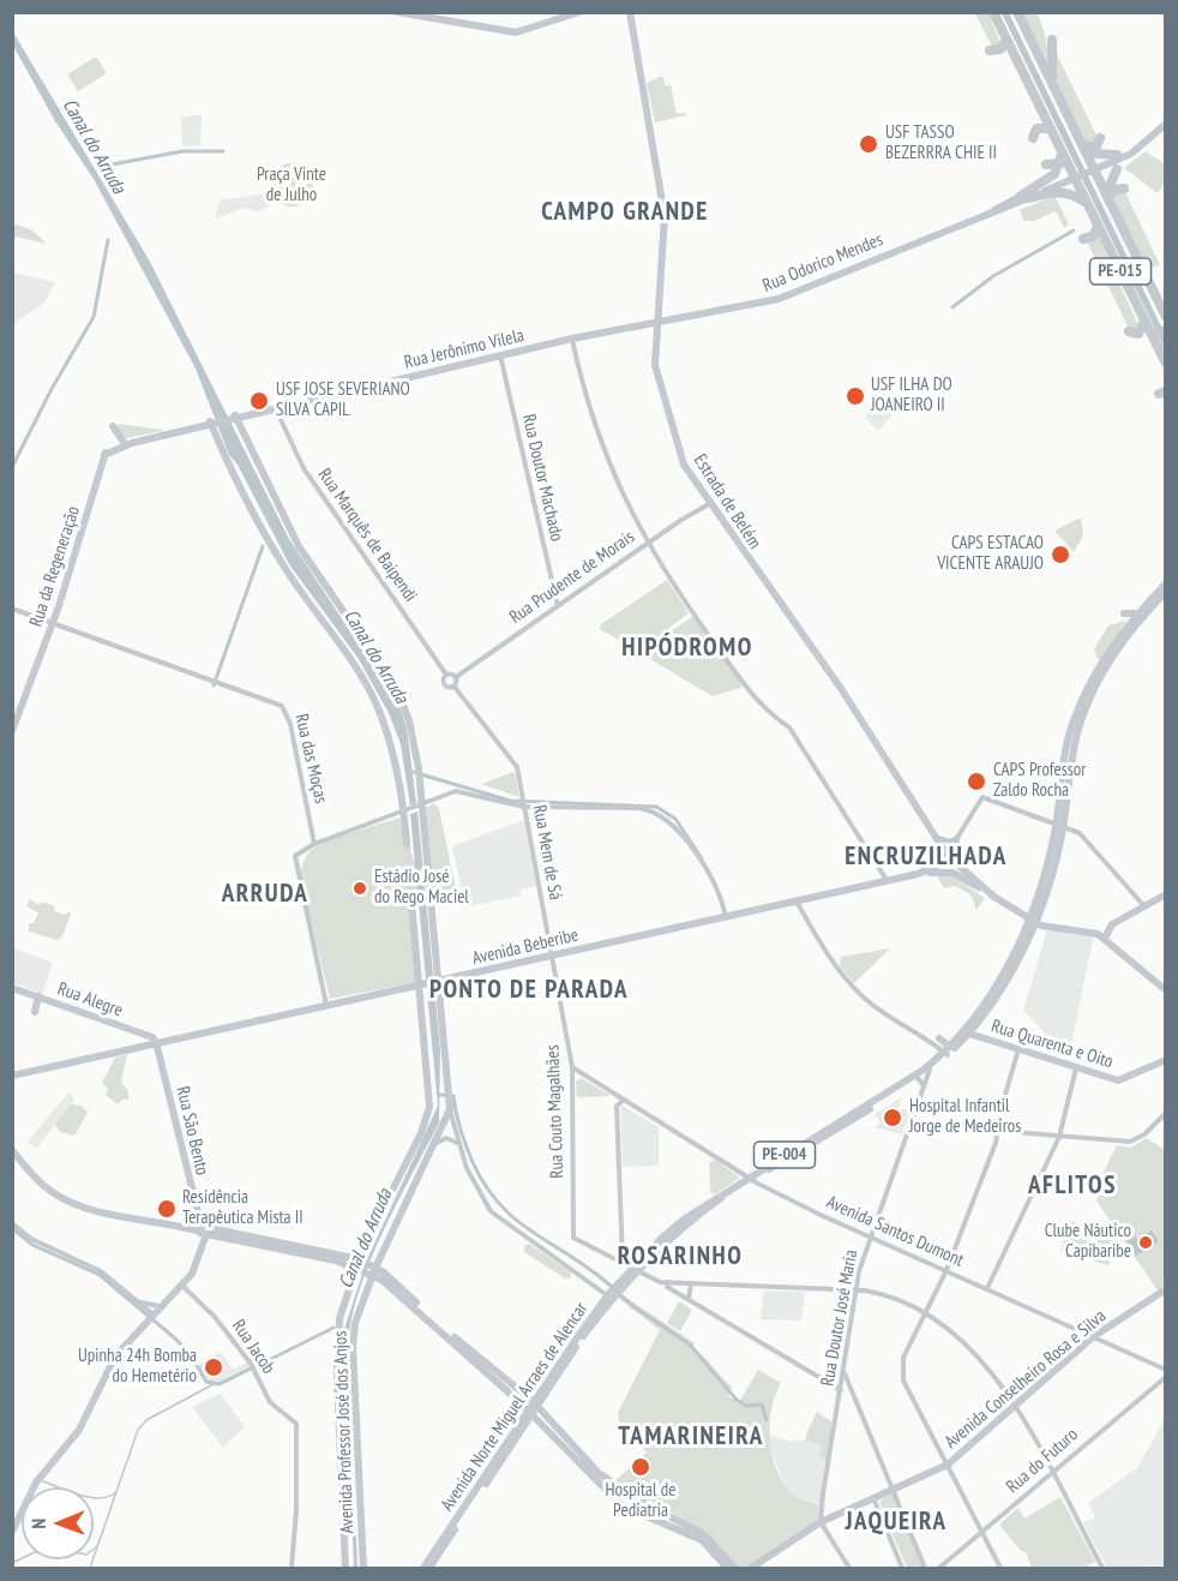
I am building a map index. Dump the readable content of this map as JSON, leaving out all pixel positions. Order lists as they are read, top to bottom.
{
  "streets": {
    "highway": ["PE-015"],
    "main road": [
      "Rua Odorico Mendes",
      "Rua Jerônimo Vilela",
      "Estrada de Belém",
      "Rua da Regeneração",
      "Avenida Beberibe",
      "Rua Alegre",
      "Rua Quarenta e Oito",
      "Rua São Bento",
      "PE-004",
      "Avenida Conselheiro Rosa e Silva",
      "Avenida Norte Miguel Arraes de Alencar",
      "Avenida Professor José dos Anjos"
    ],
    "street": [
      "Rua Doutor Machado",
      "Rua Marquês de Baipendi",
      "Rua Prudente de Morais",
      "Rua das Moças",
      "Rua Mem de Sá",
      "Rua Couto Magalhães",
      "Avenida Santos Dumont",
      "Rua Doutor José Maria",
      "Rua Jacob",
      "Rua do Futuro"
    ]
  },
  "crossings": [
    ["Rua Odorico Mendes", "PE-015"],
    ["Rua Odorico Mendes", "Rua Jerônimo Vilela"],
    ["Rua Odorico Mendes", "Estrada de Belém"],
    ["Rua Jerônimo Vilela", "Rua Doutor Machado"],
    ["Rua Jerônimo Vilela", "Estrada de Belém"],
    ["Rua Jerônimo Vilela", "Rua Marquês de Baipendi"],
    ["Rua Jerônimo Vilela", "Avenida Professor José dos Anjos"],
    ["Rua Doutor Machado", "Rua Prudente de Morais"],
    ["Estrada de Belém", "Rua Prudente de Morais"],
    ["Estrada de Belém", "Avenida Beberibe"],
    ["Rua da Regeneração", "Rua das Moças"],
    ["Rua Mem de Sá", "Avenida Beberibe"],
    ["Rua Mem de Sá", "Rua Couto Magalhães"],
    ["Avenida Beberibe", "Rua Alegre"],
    ["Avenida Beberibe", "Rua Couto Magalhães"],
    ["Avenida Beberibe", "Rua São Bento"],
    ["Avenida Beberibe", "Avenida Professor José dos Anjos"],
    ["Rua Alegre", "Rua São Bento"],
    ["Rua Quarenta e Oito", "Avenida Norte Miguel Arraes de Alencar"],
    ["Rua Couto Magalhães", "Avenida Santos Dumont"],
    ["Avenida Santos Dumont", "Rua Doutor José Maria"],
    ["Avenida Santos Dumont", "Avenida Conselheiro Rosa e Silva"],
    ["Avenida Santos Dumont", "Avenida Norte Miguel Arraes de Alencar"],
    ["Rua Doutor José Maria", "Avenida Conselheiro Rosa e Silva"],
    ["Rua Doutor José Maria", "Avenida Norte Miguel Arraes de Alencar"]
  ],
  "districts": [
    "CAMPO GRANDE",
    "HIPÓDROMO",
    "ENCRUZILHADA",
    "ARRUDA",
    "PONTO DE PARADA",
    "AFLITOS",
    "ROSARINHO",
    "TAMARINEIRA",
    "JAQUEIRA"
  ],
  "water": ["Canal do Arruda"],
  "parks": ["Praça Vinte de Julho"],
  "places": [
    "USF TASSO BEZERRRA CHIE II",
    "USF ILHA DO JOANEIRO II",
    "USF JOSE SEVERIANO SILVA CAPIL",
    "CAPS ESTACAO VICENTE ARAUJO",
    "CAPS Professor Zaldo Rocha",
    "Estádio José do Rego Maciel",
    "Hospital Infantil Jorge de Medeiros",
    "Residência Terapêutica Mista II",
    "Clube Náutico Capibaribe",
    "Upinha 24h Bomba do Hemetério",
    "Hospital de Pediatria"
  ],
  "north": "left"
}
